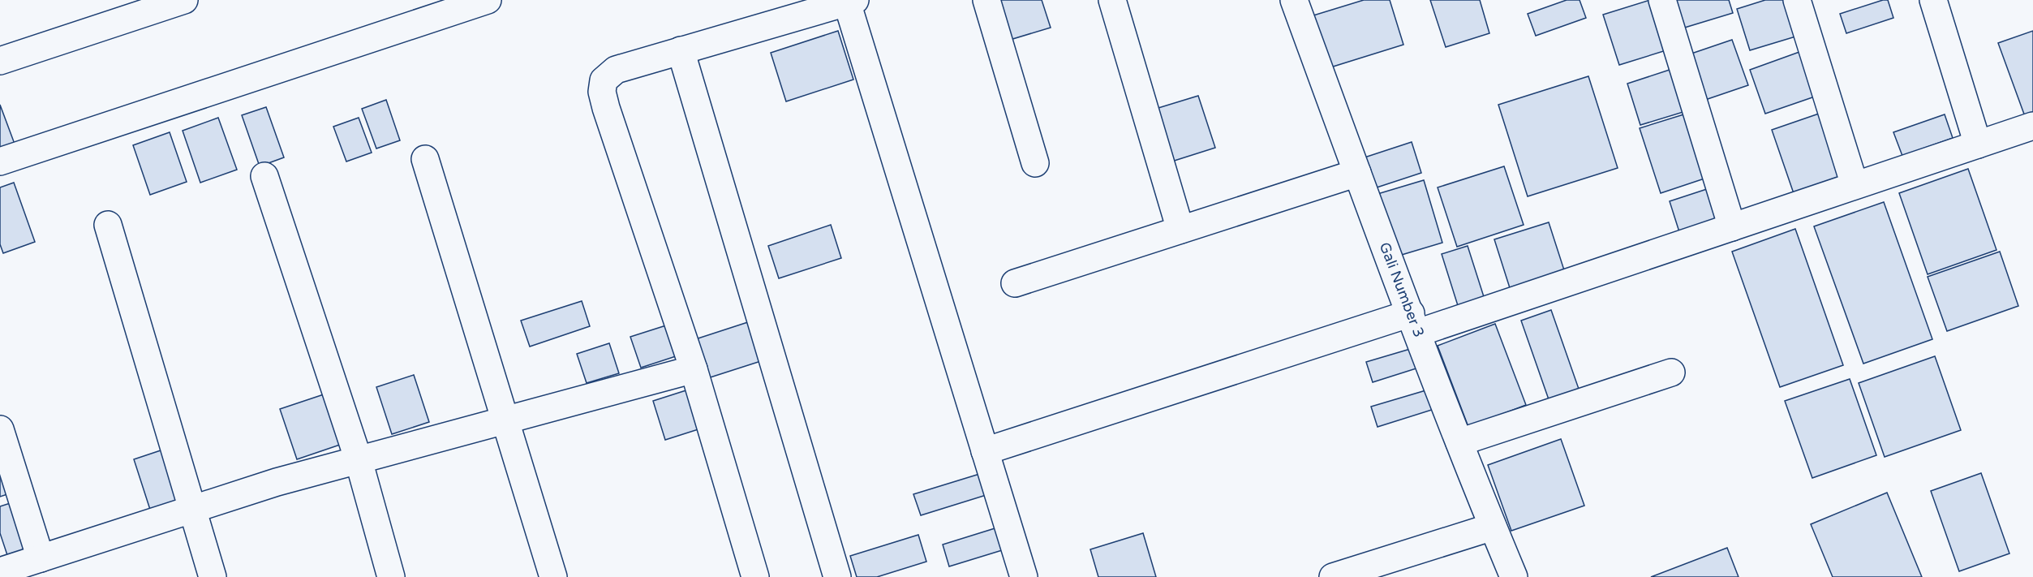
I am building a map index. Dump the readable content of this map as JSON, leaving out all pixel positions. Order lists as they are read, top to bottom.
{
  "streets": {
    "street": ["Gali Number 3"]
  }
}
